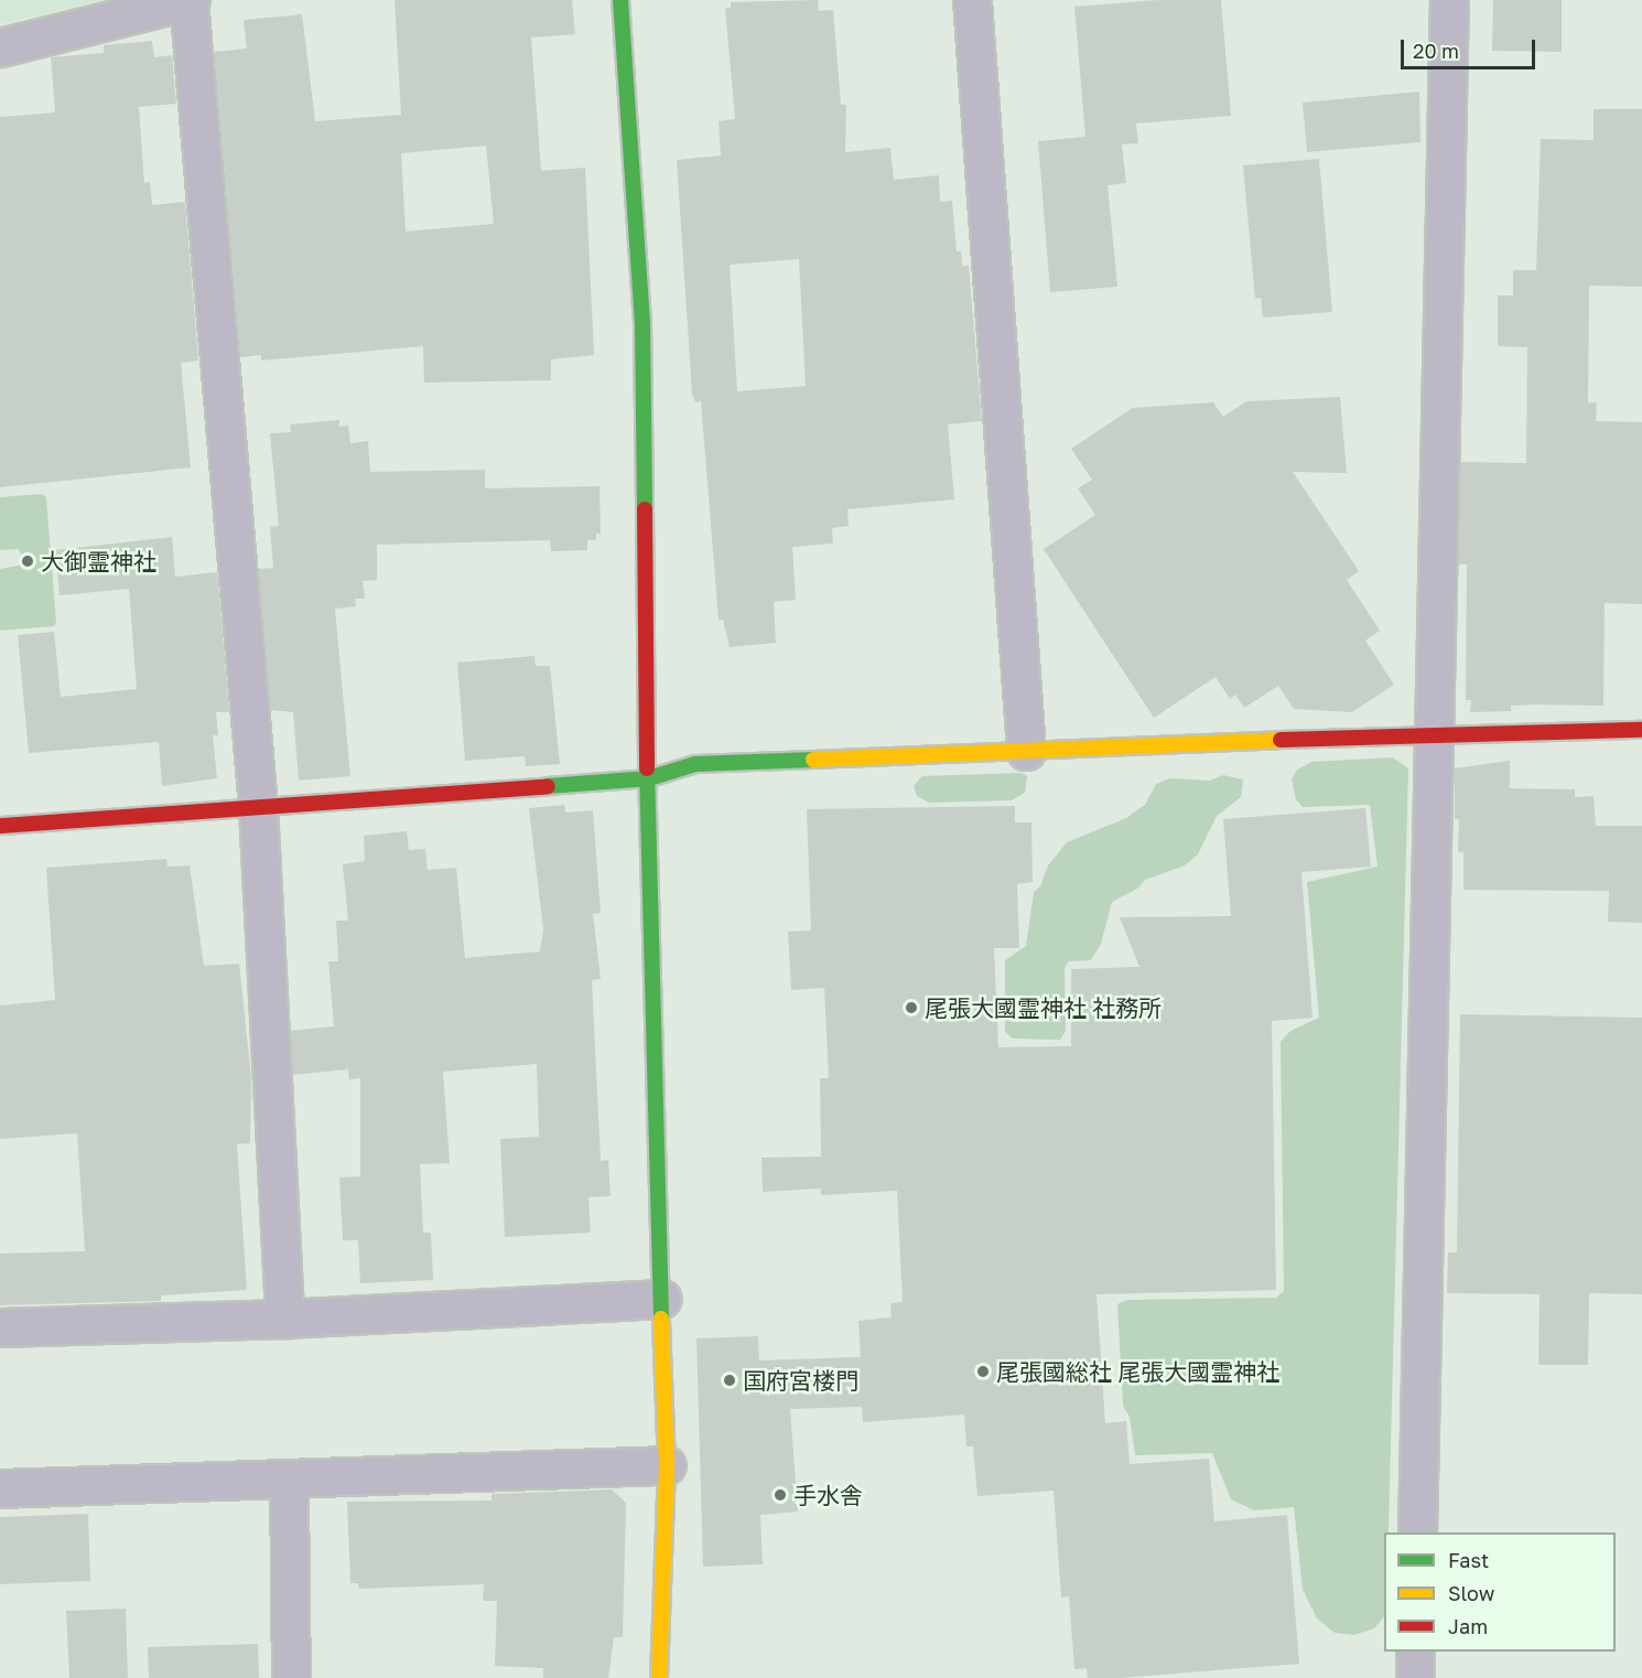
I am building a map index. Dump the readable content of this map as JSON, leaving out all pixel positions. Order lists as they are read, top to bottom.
{
  "places": [
    "大御霊神社",
    "尾張大國霊神社 社務所",
    "尾張國総社 尾張大國霊神社",
    "国府宮楼門",
    "手水舎"
  ],
  "legend": ["Fast", "Slow", "Jam"],
  "scale_bar": "20 m"
}
